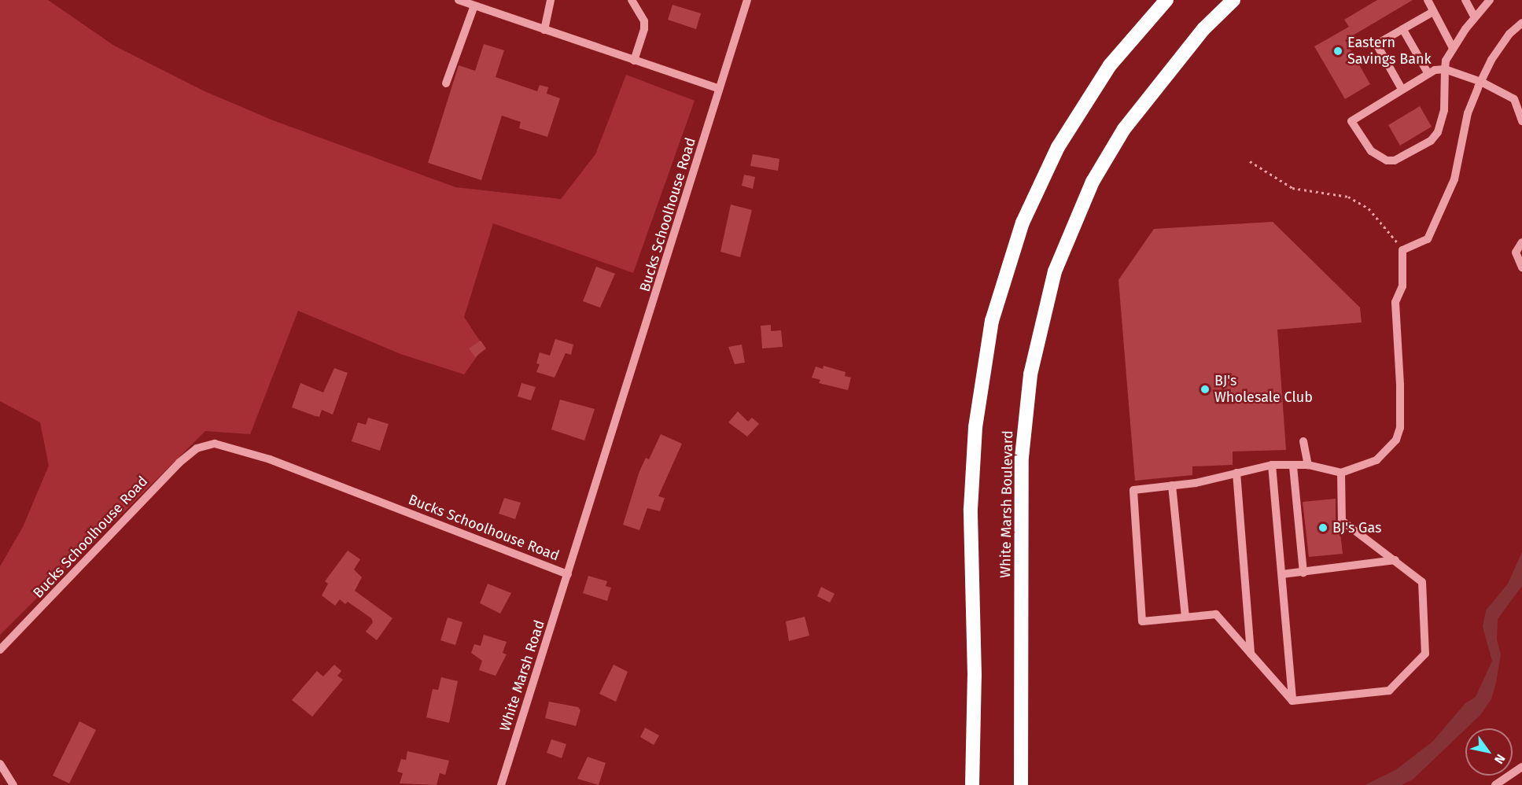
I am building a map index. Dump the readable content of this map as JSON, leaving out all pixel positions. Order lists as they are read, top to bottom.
{
  "streets": {
    "highway": ["White Marsh Boulevard"],
    "street": ["Bucks Schoolhouse Road", "White Marsh Road"]
  },
  "crossings": [
    ["Bucks Schoolhouse Road", "White Marsh Road"]
  ],
  "places": ["Eastern Savings Bank", "BJ's Wholesale Club", "BJ's Gas"],
  "north": "bottom right"
}
